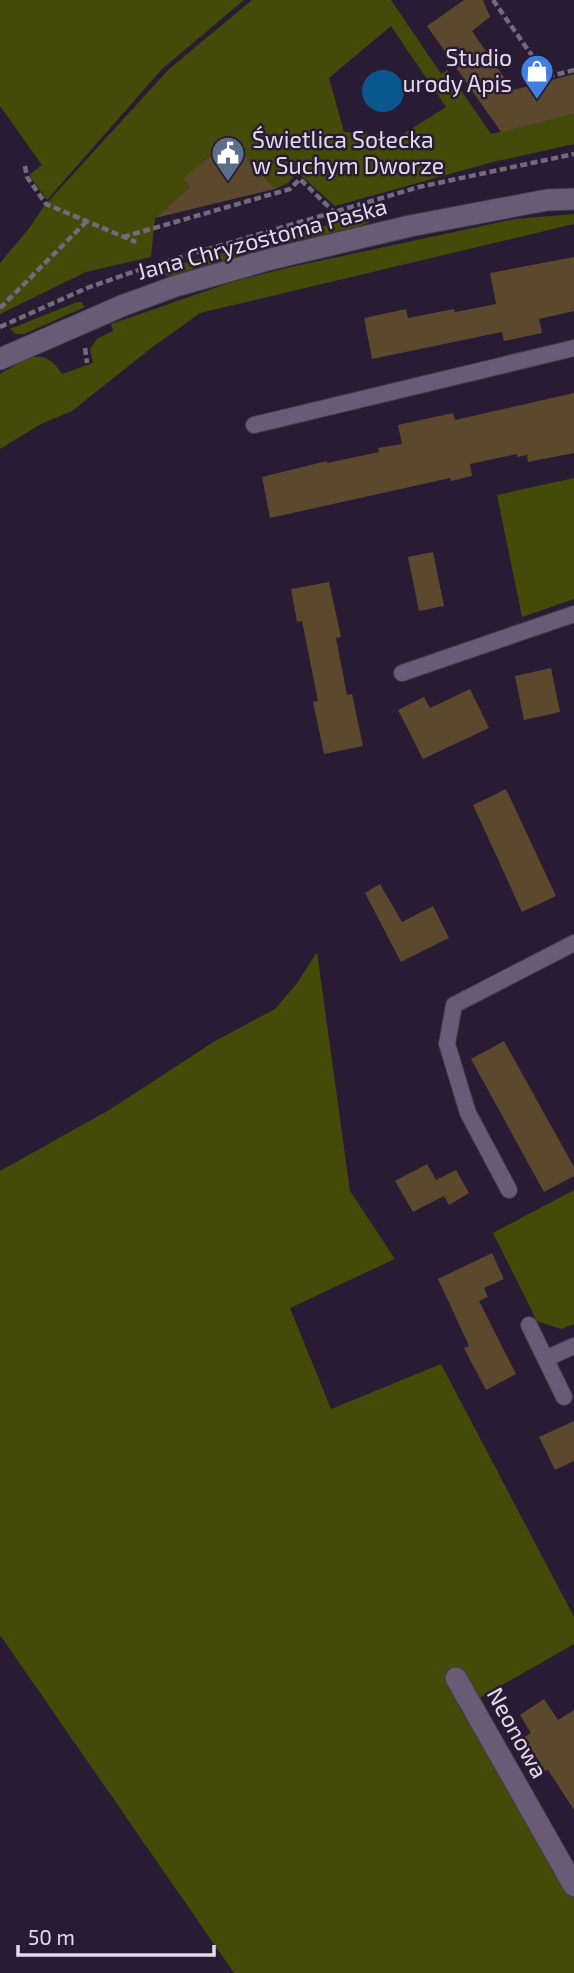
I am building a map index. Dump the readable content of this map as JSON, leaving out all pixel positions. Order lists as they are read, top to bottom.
{
  "streets": {
    "street": ["Jana Chryzostoma Paska", "Neonowa"]
  },
  "places": {
    "shop": ["Studio urody Apis"],
    "public building": ["Świetlica Sołecka w Suchym Dworze"]
  },
  "scale_bar": "50 m"
}
